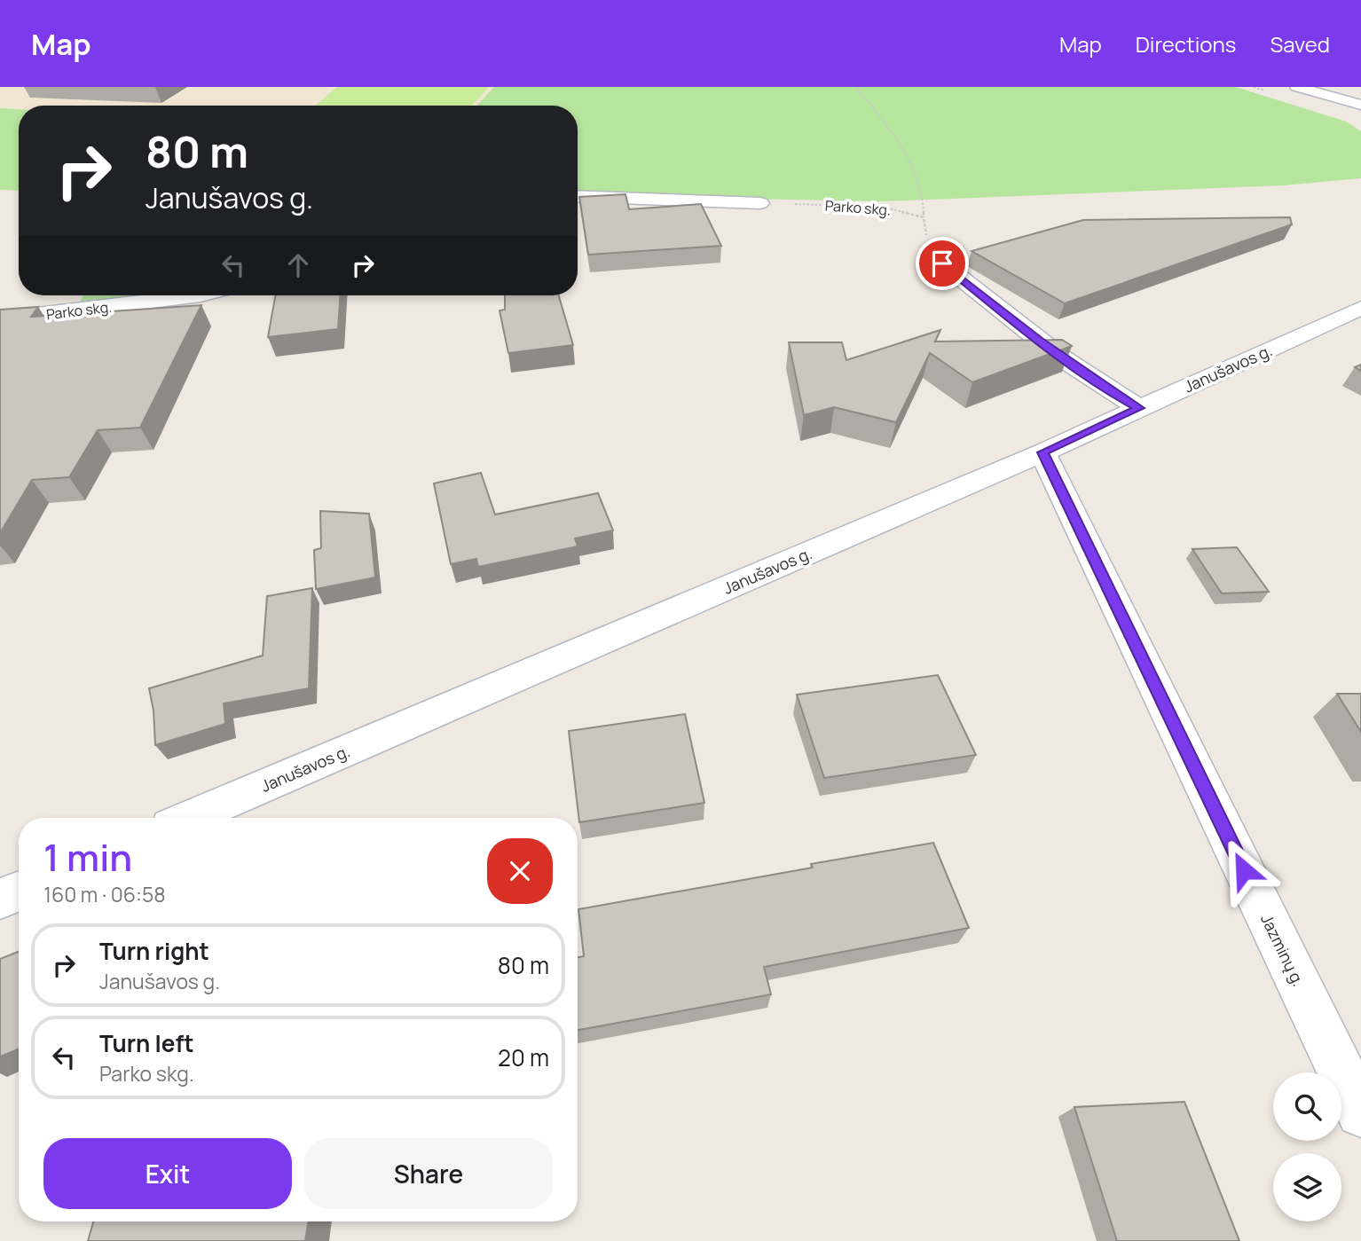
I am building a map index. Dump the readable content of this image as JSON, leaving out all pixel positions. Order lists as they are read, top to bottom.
{
  "streets": {
    "street": ["Parko skg.", "Janušavos g.", "Jazminų g."]
  },
  "crossings": [
    ["Janušavos g.", "Jazminų g."]
  ],
  "page": {
    "header": "Map",
    "nav": ["Map", "Directions", "Saved"],
    "turn": ["80 m", "Janušavos g."],
    "heading": ["1 min", "160 m · 06:58"],
    "list": [
      {
        "name": "Turn right",
        "note": "Janušavos g.",
        "value": "80 m"
      },
      {
        "name": "Turn left",
        "note": "Parko skg.",
        "value": "20 m"
      }
    ],
    "buttons": ["Exit", "Share"]
  }
}
